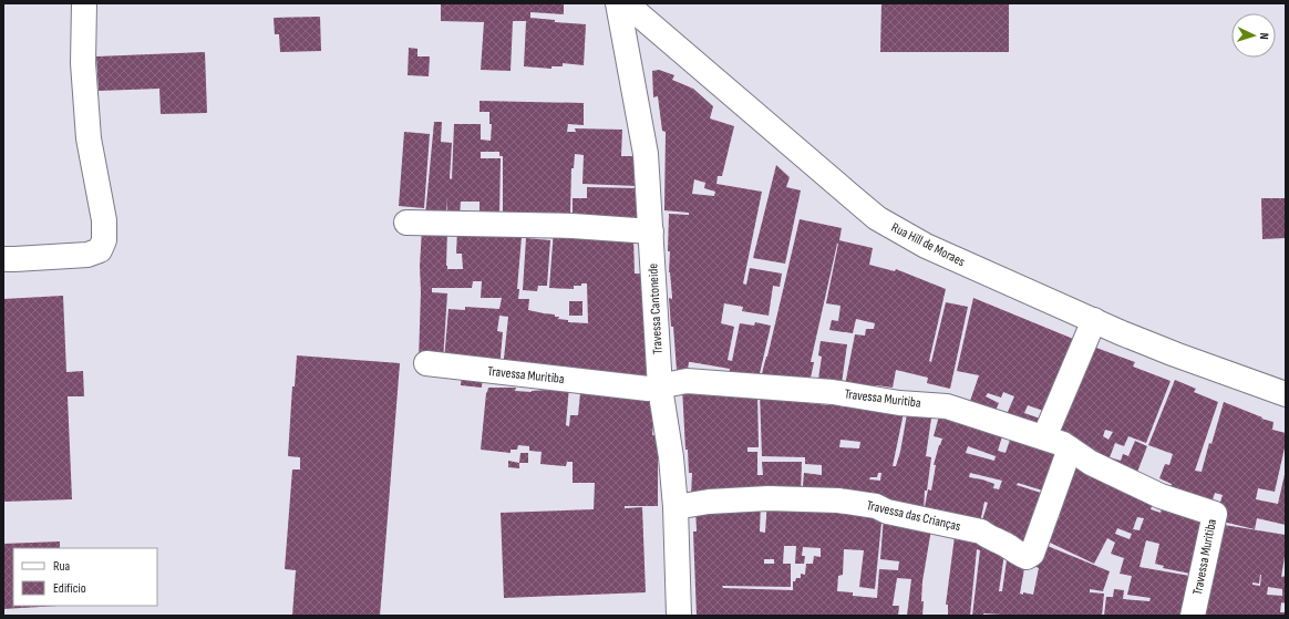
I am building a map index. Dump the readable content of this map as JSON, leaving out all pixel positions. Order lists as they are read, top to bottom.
{
  "streets": {
    "street": [
      "Rua Hill de Moraes",
      "Travessa Cantoneide",
      "Travessa Muritiba",
      "Travessa das Crianças"
    ]
  },
  "crossings": [
    ["Travessa Cantoneide", "Travessa Muritiba"],
    ["Travessa Cantoneide", "Travessa das Crianças"],
    ["Travessa Muritiba", "Travessa das Crianças"]
  ],
  "legend": ["Rua", "Edifício"],
  "north": "right"
}
